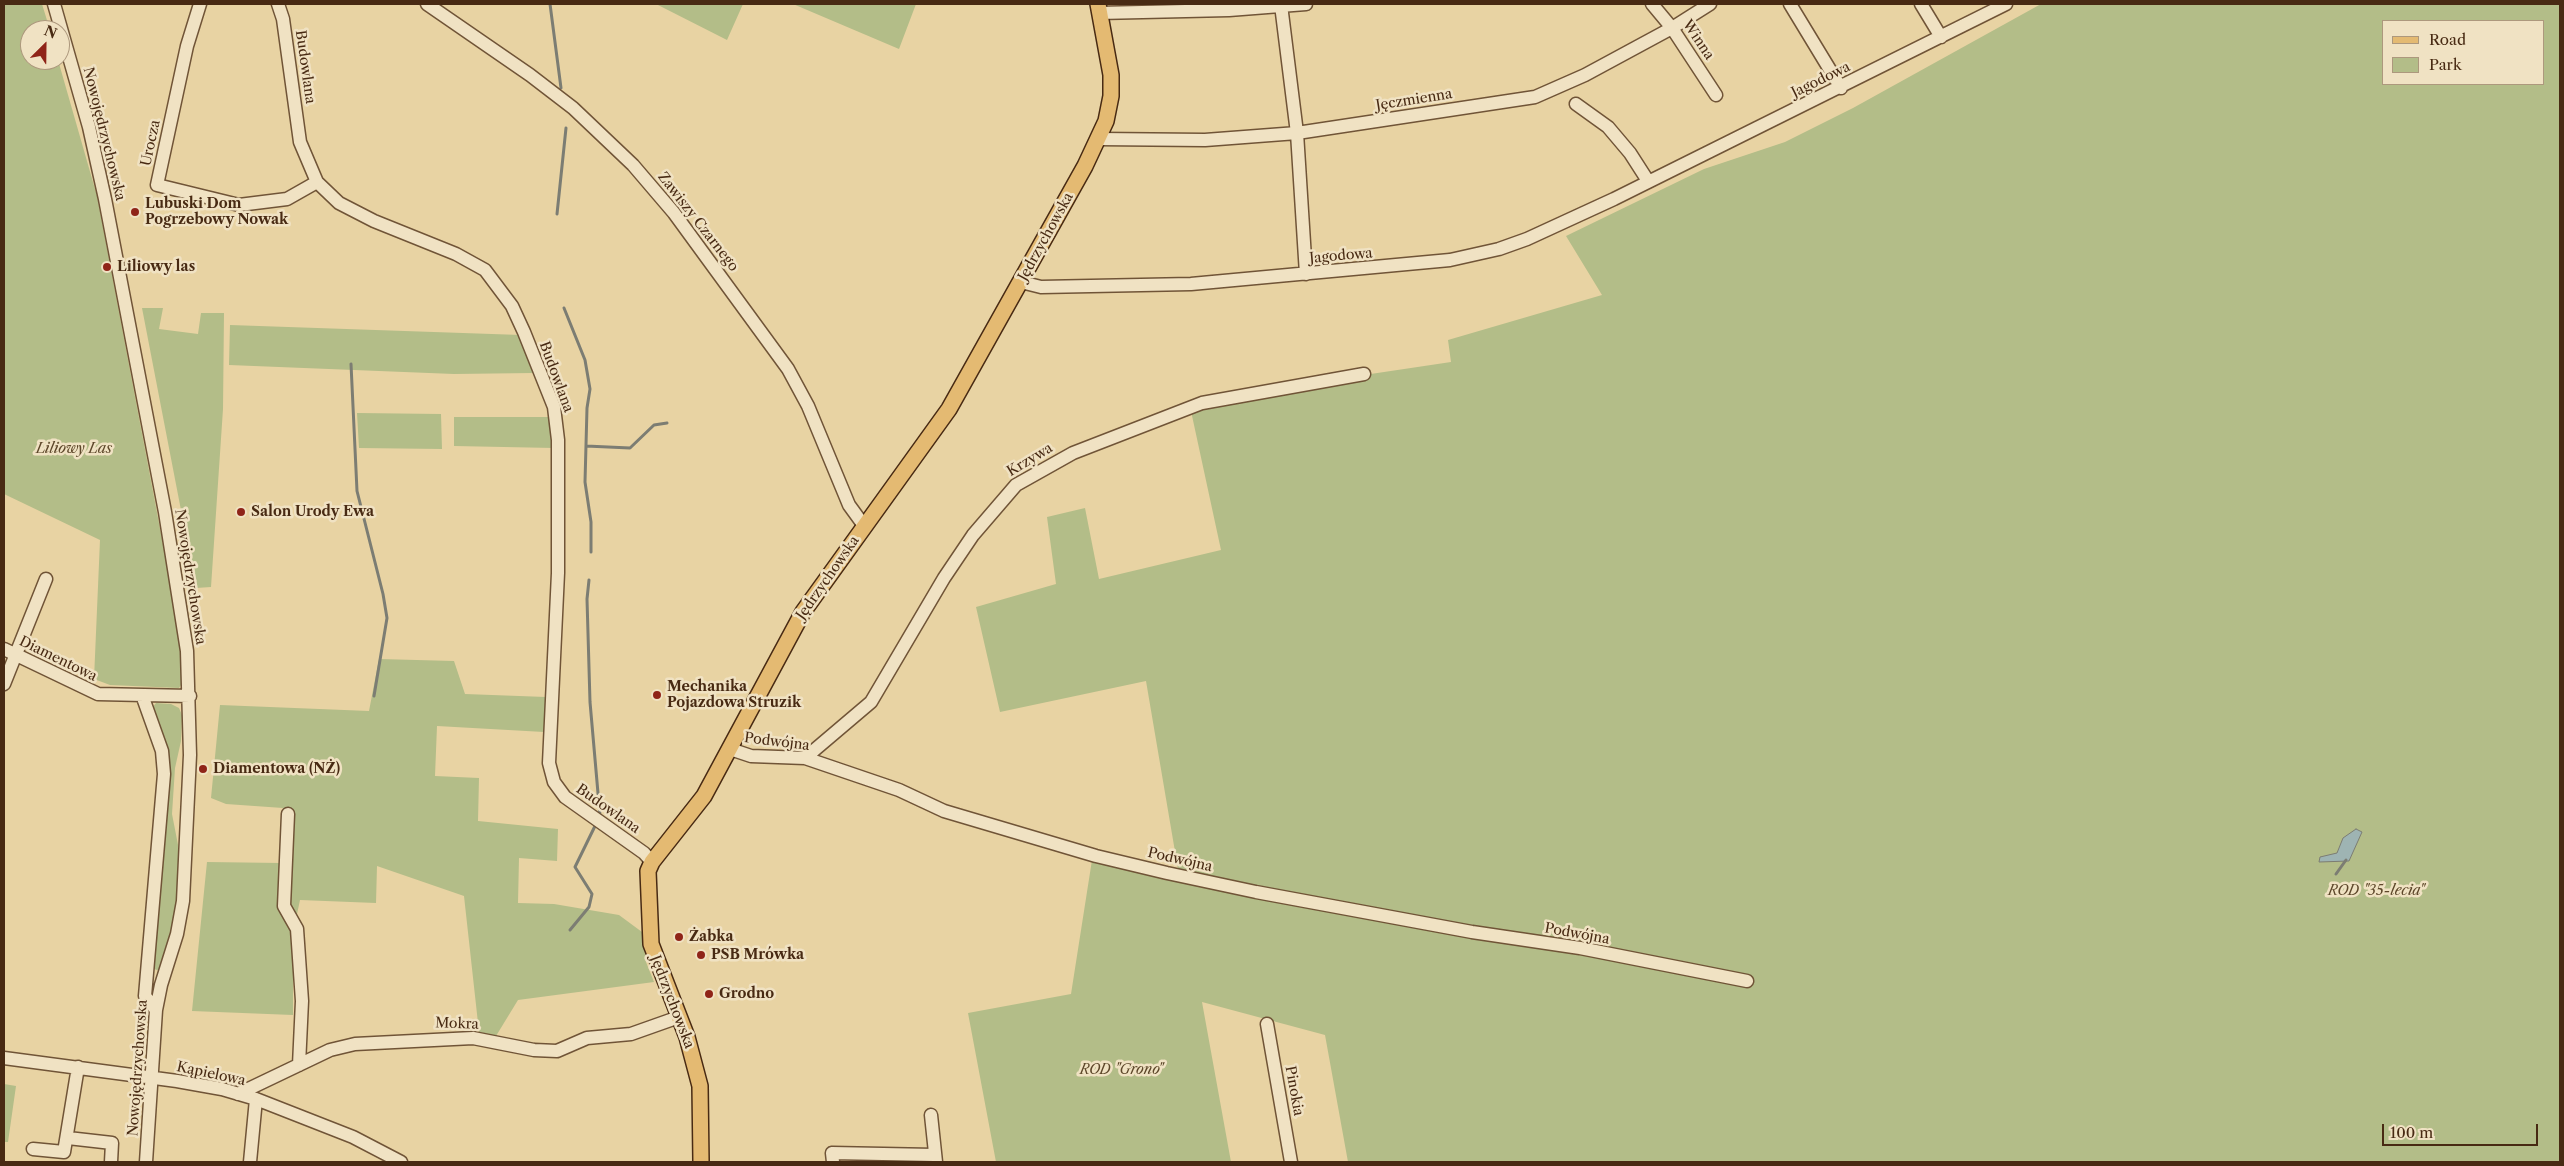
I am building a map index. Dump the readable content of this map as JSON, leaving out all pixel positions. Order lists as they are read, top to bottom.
{
  "streets": {
    "main road": ["Jędrzychowska"],
    "street": [
      "Winna",
      "Budowlana",
      "Jagodowa",
      "Jęczmienna",
      "Nowojędrzychowska",
      "Urocza",
      "Zawiszy Czarnego",
      "Krzywa",
      "Diamentowa",
      "Podwójna",
      "Mokra",
      "Kąpielowa",
      "Pinokia"
    ]
  },
  "crossings": [
    ["Winna", "Jęczmienna"],
    ["Budowlana", "Urocza"],
    ["Budowlana", "Jędrzychowska"],
    ["Jagodowa", "Jędrzychowska"],
    ["Jęczmienna", "Jędrzychowska"],
    ["Nowojędrzychowska", "Diamentowa"],
    ["Nowojędrzychowska", "Kąpielowa"],
    ["Zawiszy Czarnego", "Jędrzychowska"],
    ["Jędrzychowska", "Podwójna"],
    ["Jędrzychowska", "Mokra"],
    ["Krzywa", "Podwójna"],
    ["Mokra", "Kąpielowa"]
  ],
  "parks": ["Liliowy Las", "ROD \"35-lecia\"", "ROD \"Grono\""],
  "places": [
    "Lubuski Dom Pogrzebowy Nowak",
    "Liliowy las",
    "Salon Urody Ewa",
    "Mechanika Pojazdowa Struzik",
    "Diamentowa (NŻ)",
    "Żabka",
    "PSB Mrówka",
    "Grodno"
  ],
  "legend": ["Road", "Park"],
  "scale_bar": "100 m",
  "north": "top right"
}
